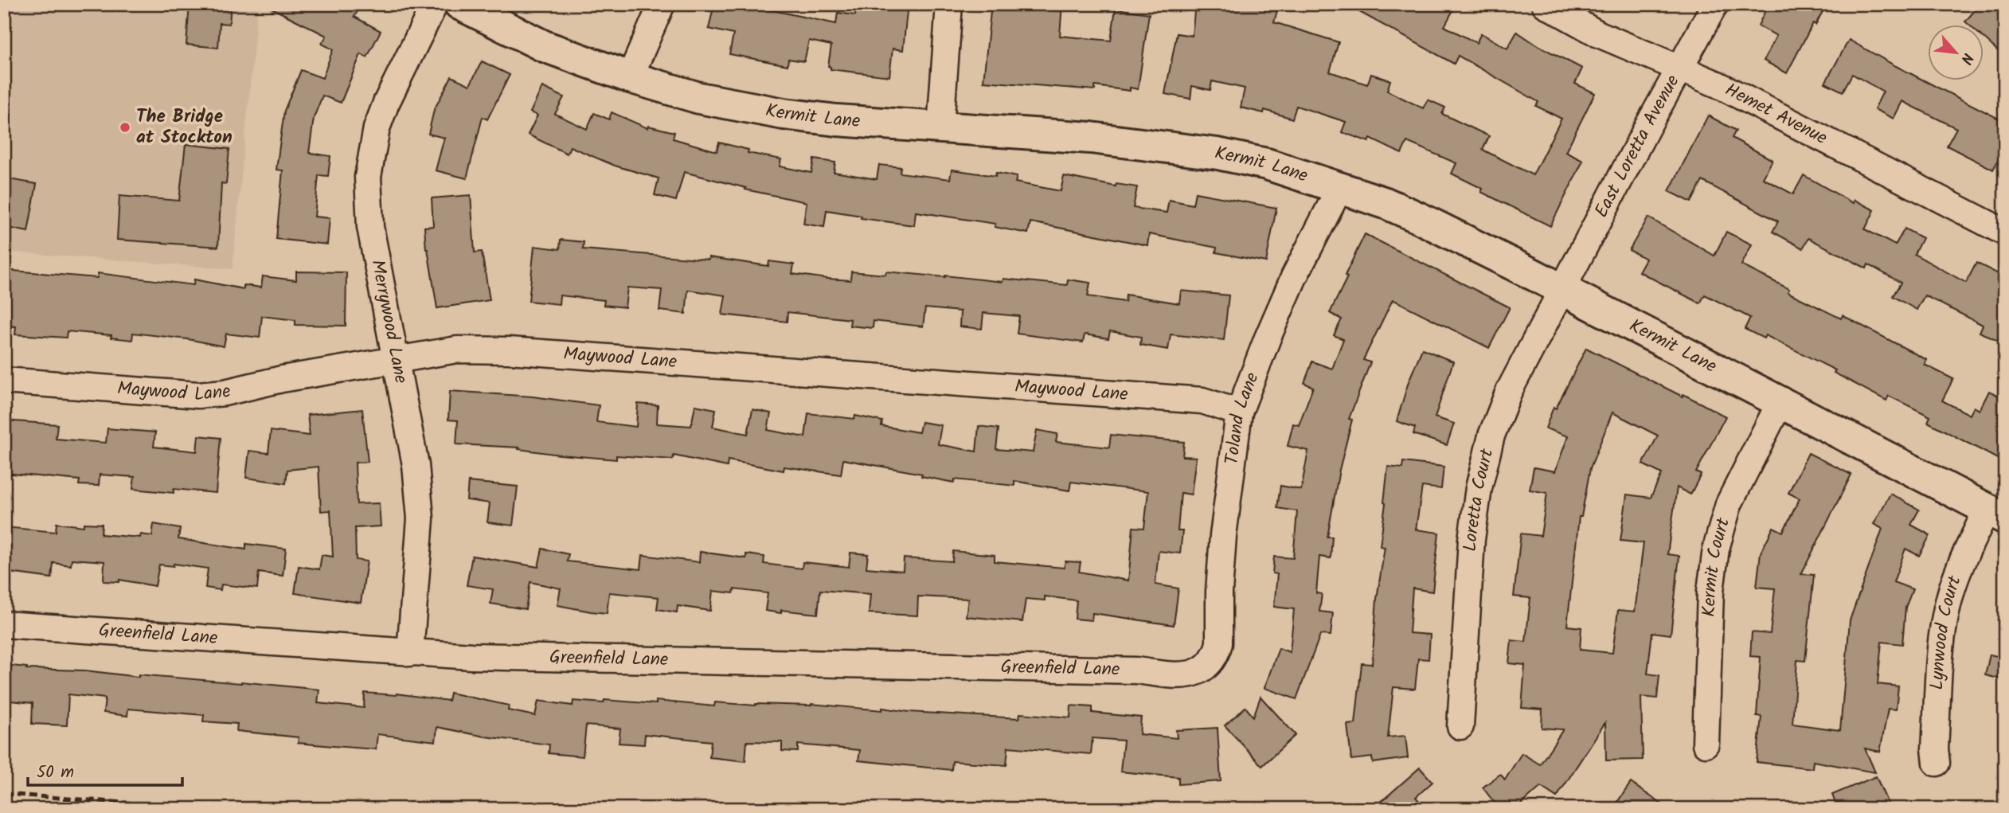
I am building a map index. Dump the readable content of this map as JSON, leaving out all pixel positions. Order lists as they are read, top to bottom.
{
  "streets": {
    "street": [
      "Hemet Avenue",
      "Kermit Lane",
      "East Loretta Avenue",
      "Merrywood Lane",
      "Maywood Lane",
      "Toland Lane",
      "Loretta Court",
      "Kermit Court",
      "Lynwood Court",
      "Greenfield Lane"
    ]
  },
  "crossings": [
    ["Hemet Avenue", "East Loretta Avenue"],
    ["Kermit Lane", "East Loretta Avenue"],
    ["Kermit Lane", "Toland Lane"],
    ["Kermit Lane", "Loretta Court"],
    ["Kermit Lane", "Kermit Court"],
    ["Kermit Lane", "Lynwood Court"],
    ["East Loretta Avenue", "Loretta Court"],
    ["Merrywood Lane", "Maywood Lane"],
    ["Merrywood Lane", "Greenfield Lane"],
    ["Maywood Lane", "Toland Lane"],
    ["Toland Lane", "Greenfield Lane"]
  ],
  "places": ["The Bridge at Stockton"],
  "scale_bar": "50 m",
  "north": "bottom right"
}
